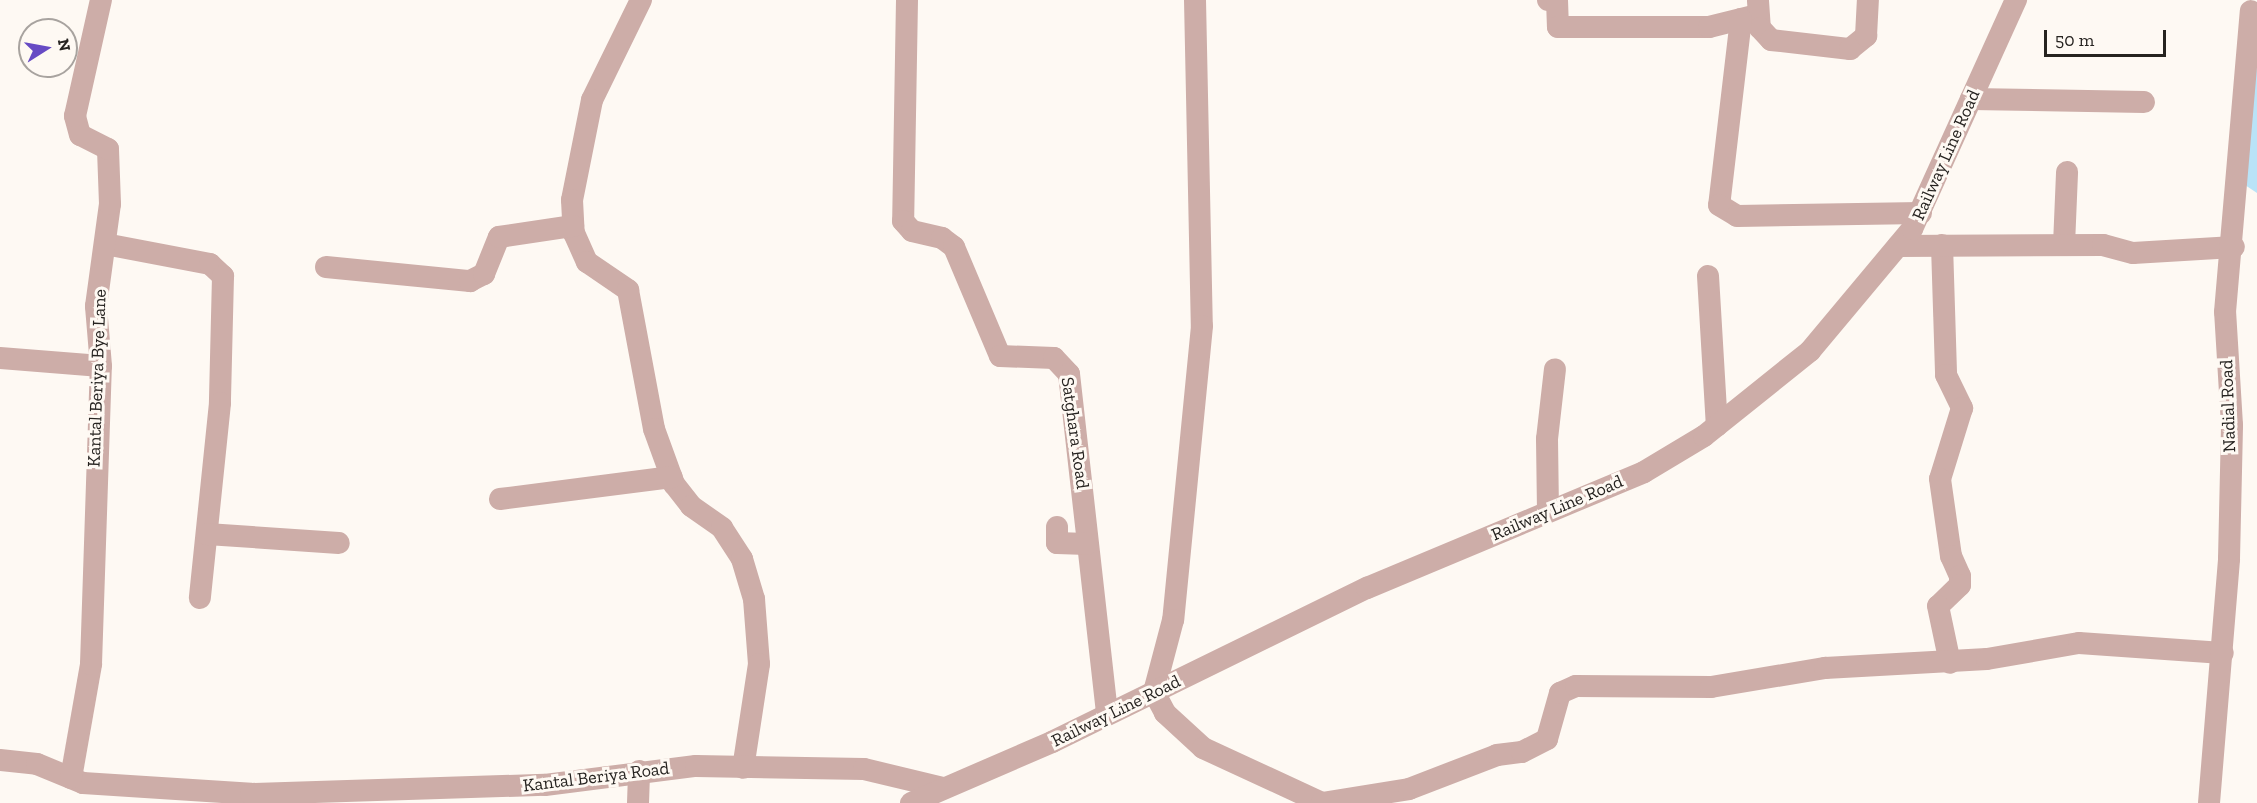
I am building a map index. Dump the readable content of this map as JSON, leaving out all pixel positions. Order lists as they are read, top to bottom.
{
  "streets": {
    "street": [
      "Railway Line Road",
      "Kantal Beriya Bye Lane",
      "Nadial Road",
      "Satghara Road",
      "Kantal Beriya Road"
    ]
  },
  "crossings": [
    ["Railway Line Road", "Satghara Road"],
    ["Railway Line Road", "Kantal Beriya Road"],
    ["Kantal Beriya Bye Lane", "Kantal Beriya Road"]
  ],
  "scale_bar": "50 m",
  "north": "right"
}
